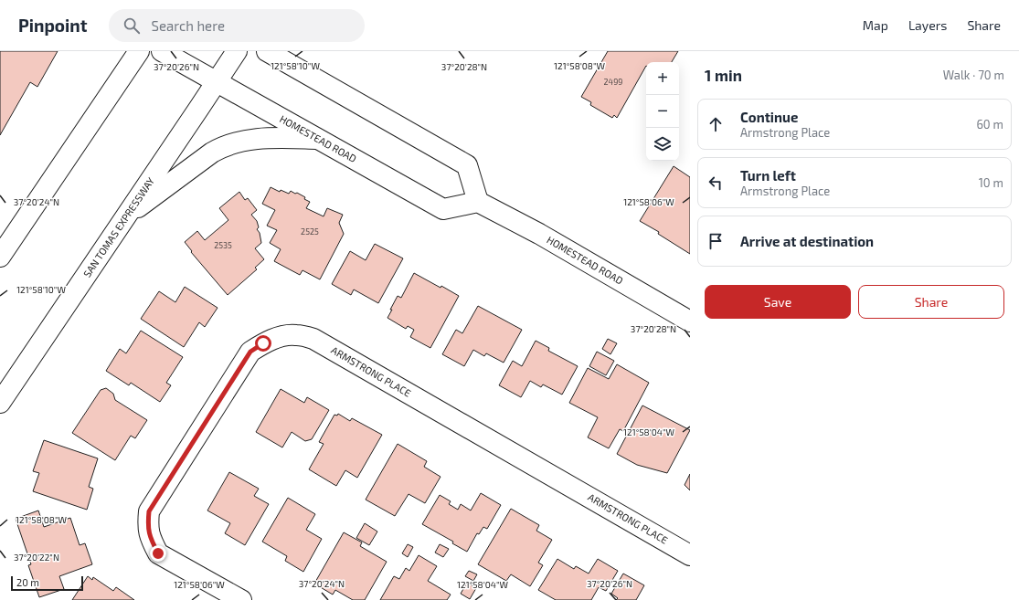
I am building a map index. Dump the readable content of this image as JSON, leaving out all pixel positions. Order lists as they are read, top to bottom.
{
  "streets": {
    "main road": ["HOMESTEAD ROAD", "SAN TOMAS EXPRESSWAY", "ARMSTRONG PLACE"]
  },
  "crossings": [
    ["HOMESTEAD ROAD", "SAN TOMAS EXPRESSWAY"]
  ],
  "house_numbers": ["2499", "2525", "2535"],
  "scale_bar": "20 m",
  "page": {
    "header": "Pinpoint",
    "search": "Search here",
    "nav": ["Map", "Layers", "Share"],
    "heading": ["1 min", "Walk · 70 m"],
    "map_buttons": ["+", "−"],
    "list": [
      ["Continue", "Armstrong Place", "60 m"],
      ["Turn left", "Armstrong Place", "10 m"],
      "Arrive at destination"
    ],
    "buttons": ["Save", "Share"],
    "scale": "20 m"
  },
  "coordinates": [
    "121°58'08\"W",
    "121°58'10\"W",
    "37°20'26\"N",
    "37°20'28\"N",
    "37°20'24\"N",
    "121°58'06\"W",
    "121°58'04\"W",
    "37°20'22\"N"
  ]
}
